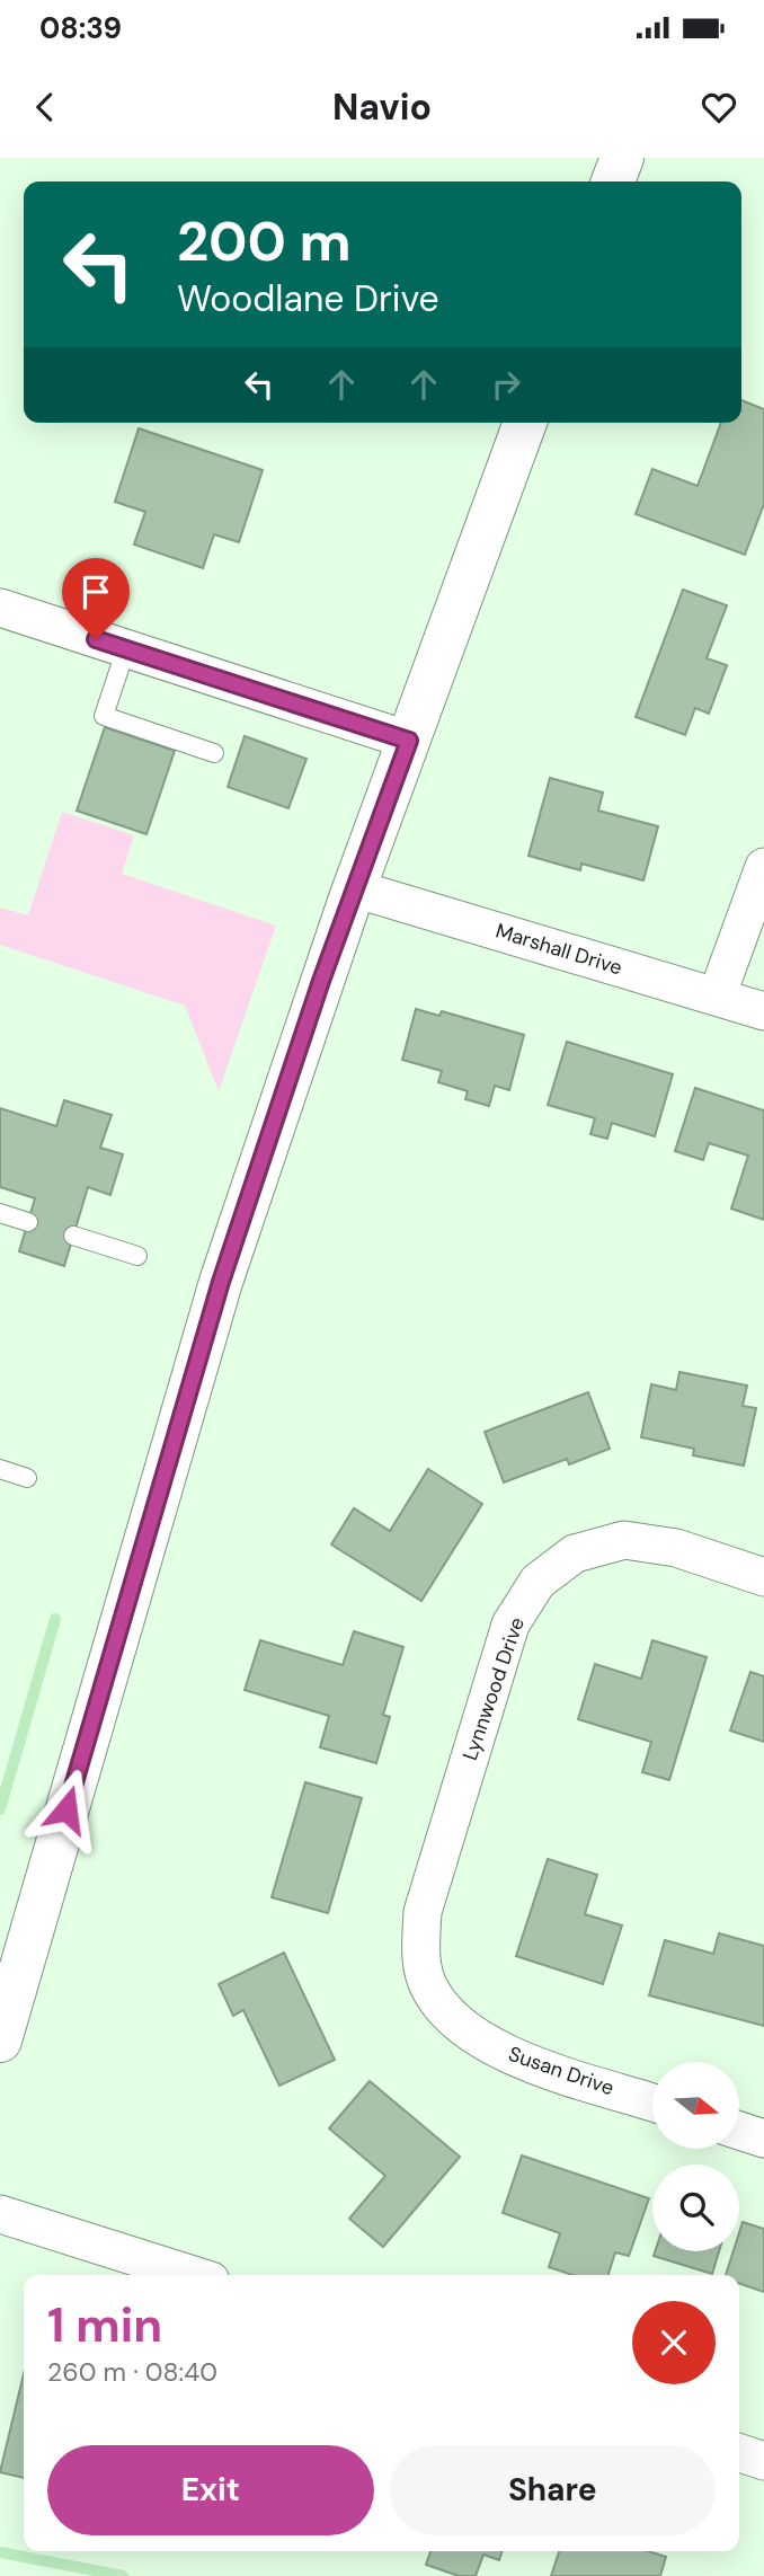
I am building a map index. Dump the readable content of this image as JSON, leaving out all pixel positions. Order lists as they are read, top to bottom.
{
  "streets": {
    "street": ["Marshall Drive", "Lynnwood Drive", "Susan Drive"]
  },
  "crossings": [
    ["Lynnwood Drive", "Susan Drive"]
  ],
  "north": "right",
  "page": {
    "status": "08:39",
    "header": "Navio",
    "turn": ["200 m", "Woodlane Drive"],
    "heading": ["1 min", "260 m · 08:40"],
    "buttons": ["Exit", "Share"]
  }
}
